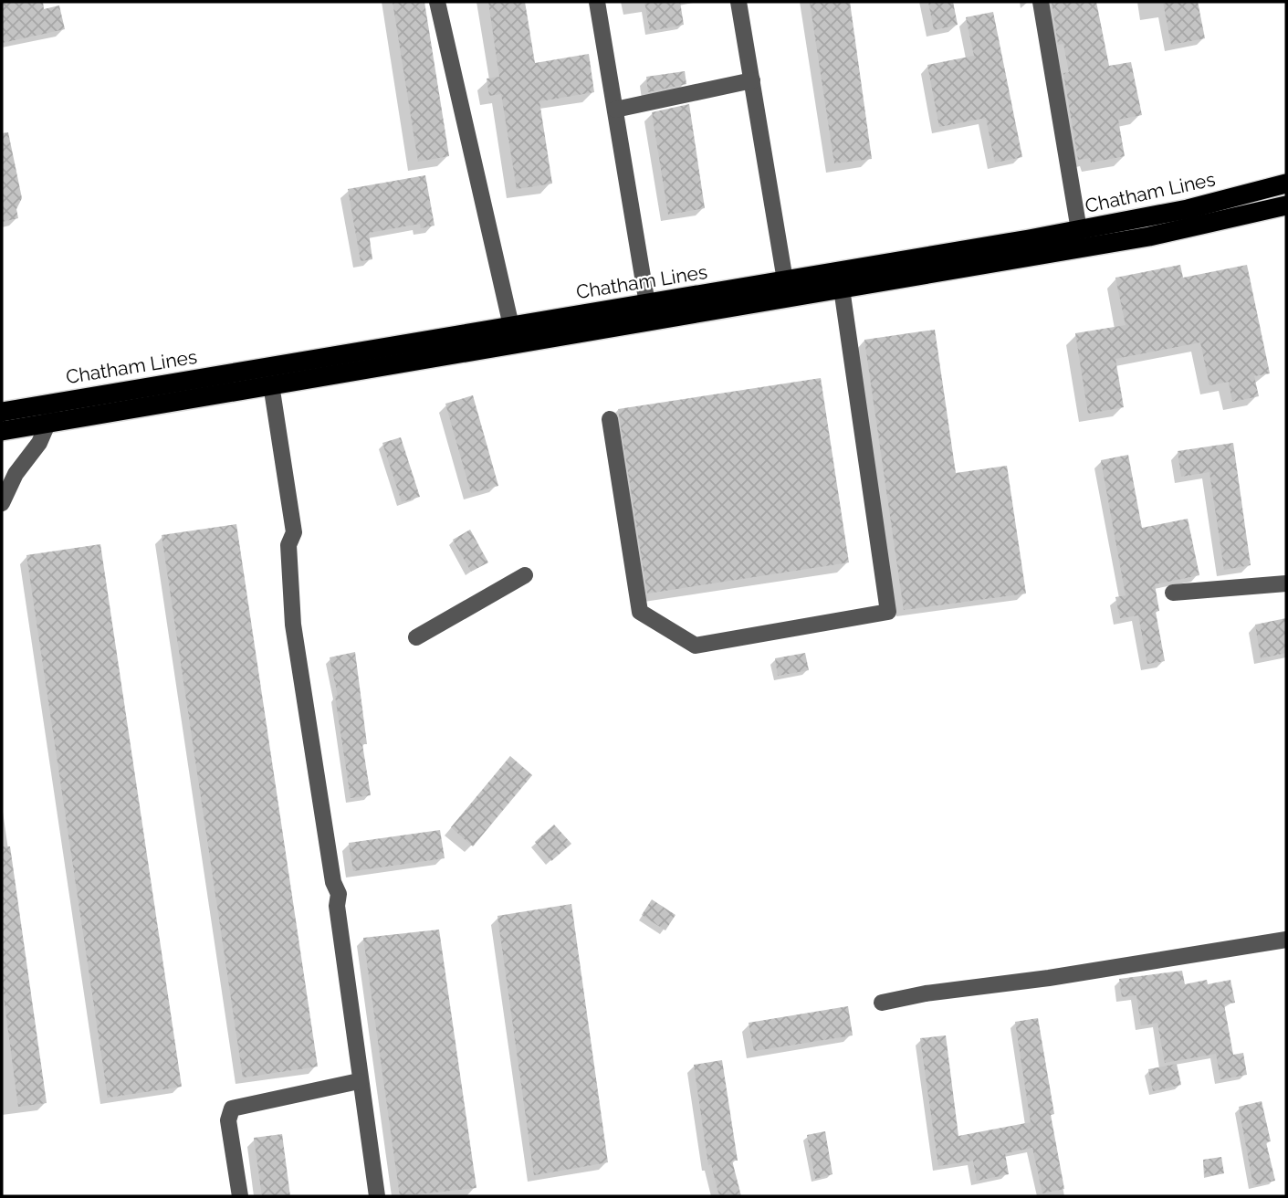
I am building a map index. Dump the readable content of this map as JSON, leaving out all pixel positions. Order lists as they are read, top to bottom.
{
  "streets": {
    "highway": ["Chatham Lines"]
  }
}
